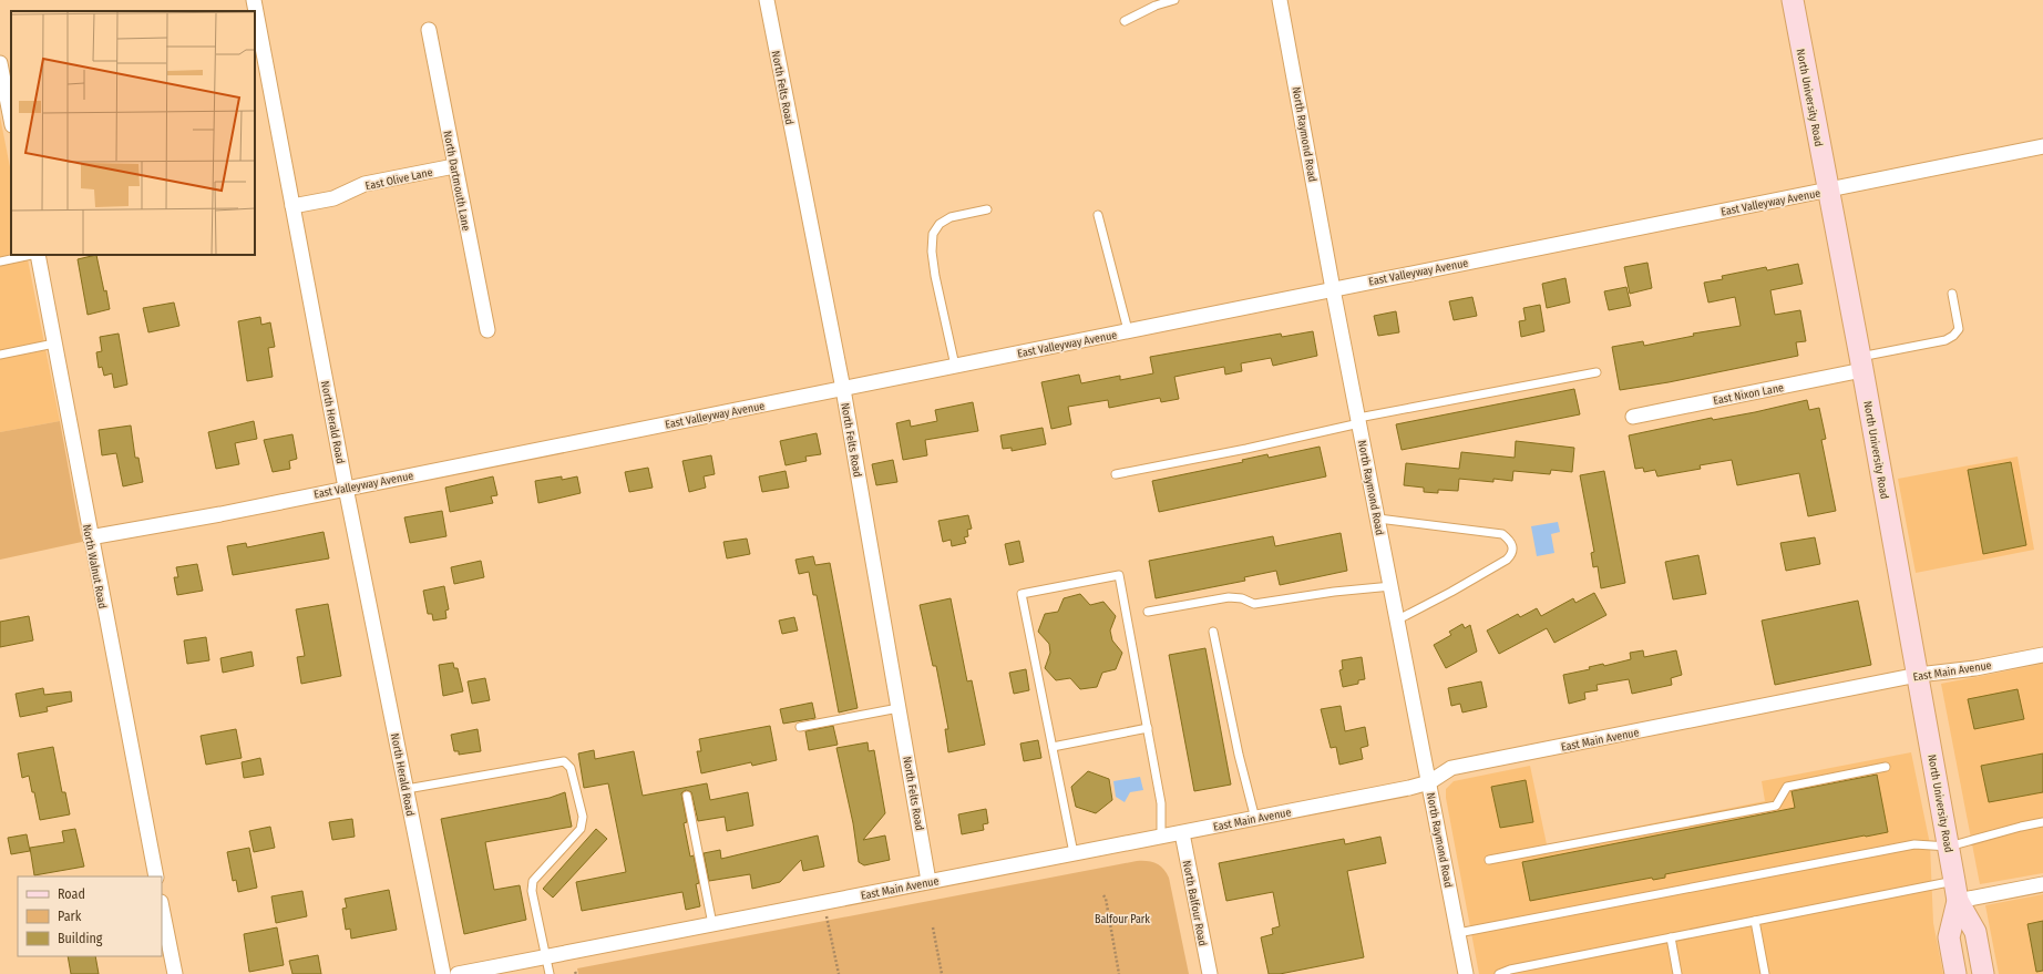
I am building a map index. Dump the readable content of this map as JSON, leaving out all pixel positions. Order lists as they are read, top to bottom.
{
  "streets": {
    "main road": ["North University Road"],
    "street": [
      "North Felts Road",
      "North Raymond Road",
      "East Olive Lane",
      "North Dartmouth Lane",
      "East Valleyway Avenue",
      "East Nixon Lane",
      "North Herald Road",
      "North Walnut Road",
      "East Main Avenue",
      "North Balfour Road"
    ]
  },
  "crossings": [
    ["North Felts Road", "East Valleyway Avenue"],
    ["North Felts Road", "East Main Avenue"],
    ["North University Road", "East Valleyway Avenue"],
    ["North University Road", "East Nixon Lane"],
    ["North University Road", "East Main Avenue"],
    ["North Raymond Road", "East Valleyway Avenue"],
    ["North Raymond Road", "East Main Avenue"],
    ["East Olive Lane", "North Dartmouth Lane"],
    ["East Olive Lane", "North Herald Road"],
    ["East Valleyway Avenue", "North Herald Road"],
    ["East Valleyway Avenue", "North Walnut Road"],
    ["East Main Avenue", "North Balfour Road"]
  ],
  "parks": ["Balfour Park"],
  "legend": ["Road", "Park", "Building"]
}
